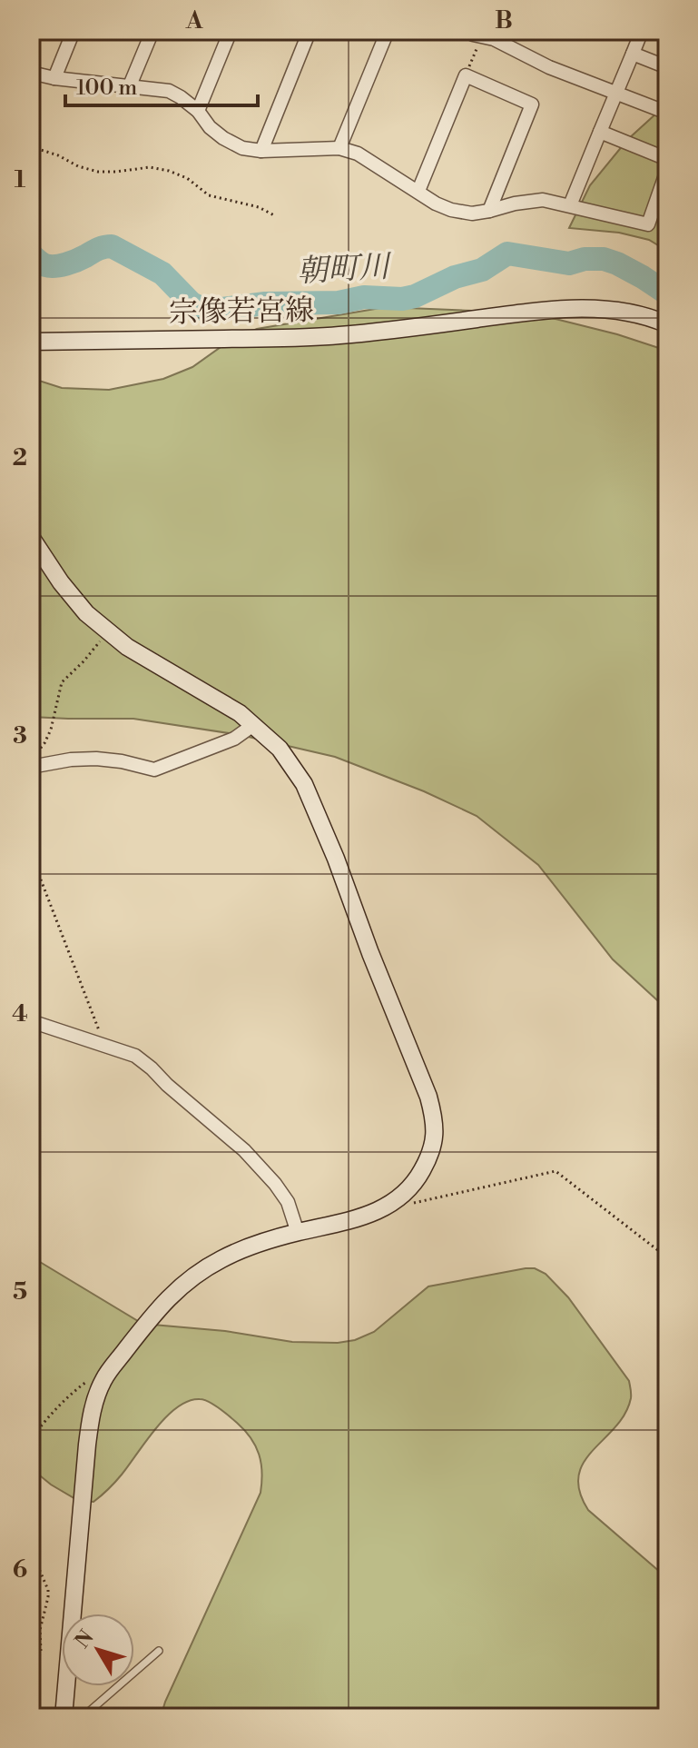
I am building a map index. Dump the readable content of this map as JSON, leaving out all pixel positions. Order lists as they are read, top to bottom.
{
  "streets": {
    "street": ["宗像若宮線"]
  },
  "water": ["朝町川"],
  "scale_bar": "100 m",
  "north": "top left",
  "grid": {
    "columns": ["A", "B"],
    "rows": [
      "1",
      "2",
      "3",
      "4",
      "5",
      "6"
    ]
  }
}
